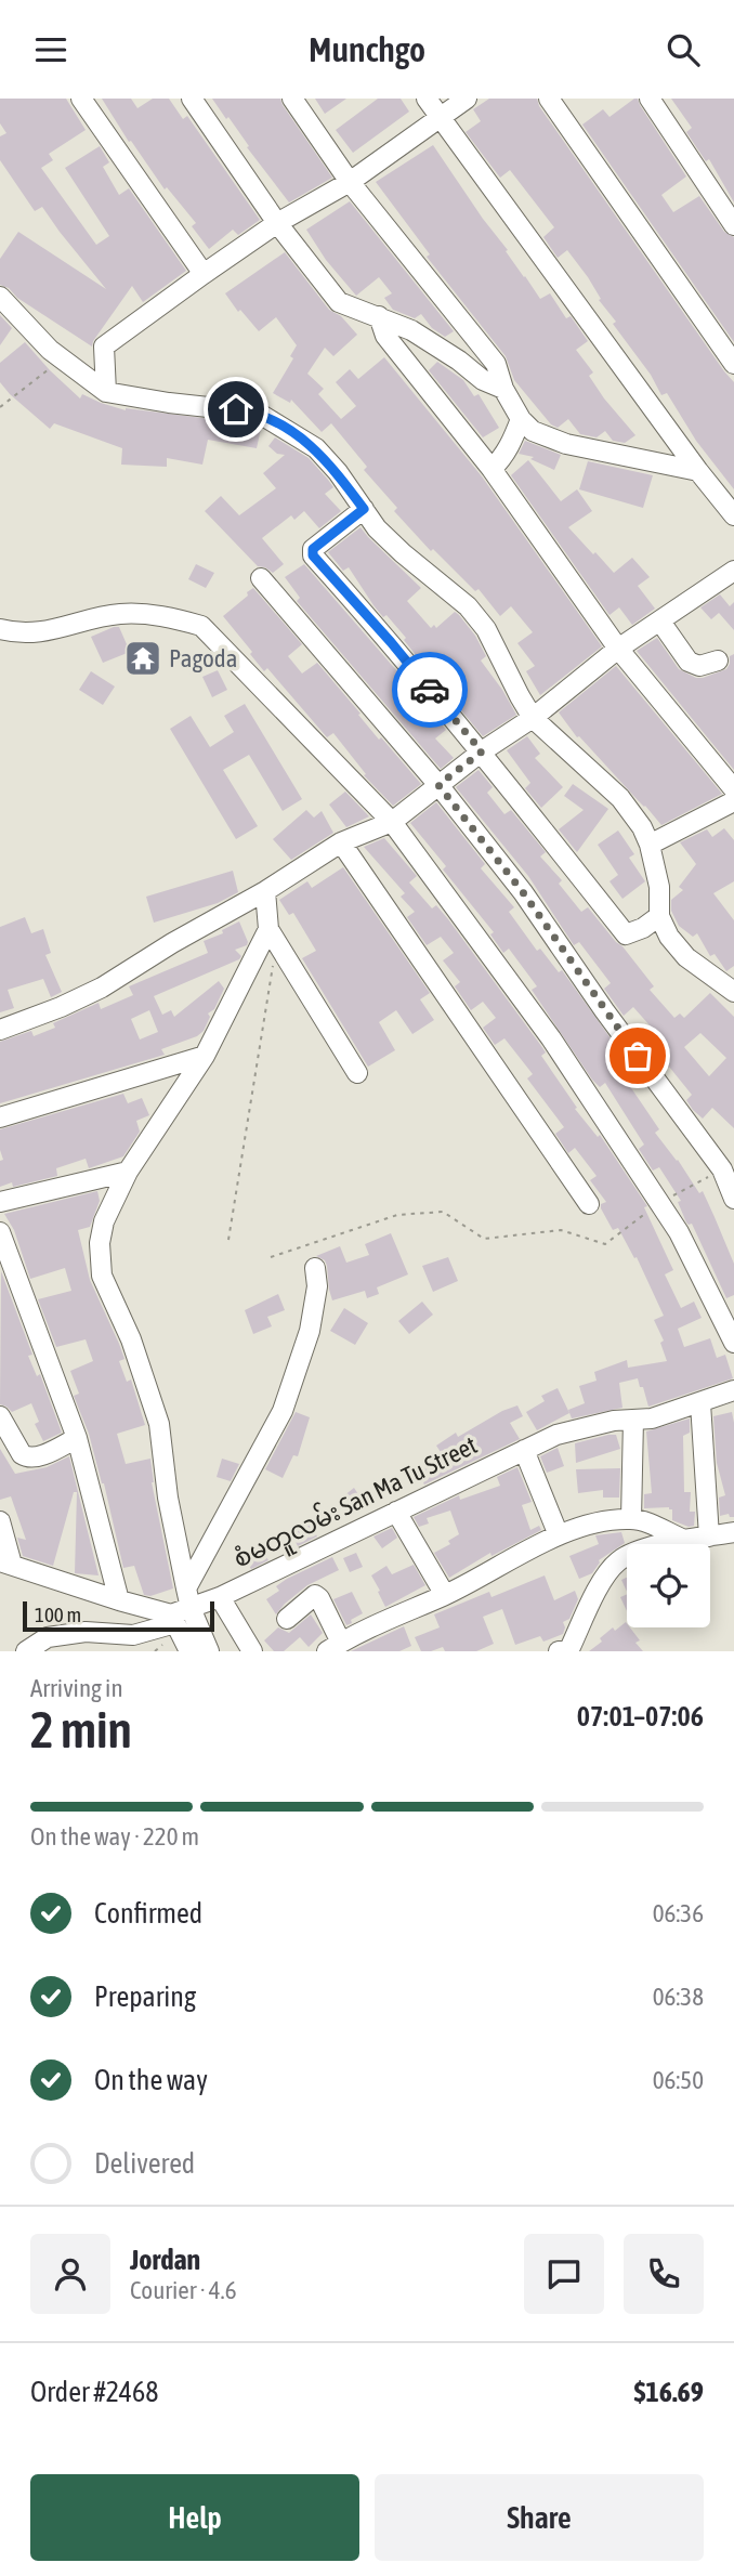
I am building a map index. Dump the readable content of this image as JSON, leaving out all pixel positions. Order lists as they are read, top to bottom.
{
  "streets": {
    "street": ["စံမတူလမ်း San Ma Tu Street"]
  },
  "places": {
    "temple": ["Pagoda"]
  },
  "scale_bar": "100 m",
  "page": {
    "header": "Munchgo",
    "scale": "100 m",
    "heading": ["2 min", "Arriving in", "07:01–07:06"],
    "panel": [
      "Jordan",
      "Courier · 4.6",
      "Order #2468",
      "$16.69"
    ],
    "bar": "On the way · 220 m",
    "list": [
      ["Confirmed", "06:36"],
      ["Preparing", "06:38"],
      ["On the way", "06:50"],
      "Delivered"
    ],
    "buttons": ["Help", "Share"]
  }
}
